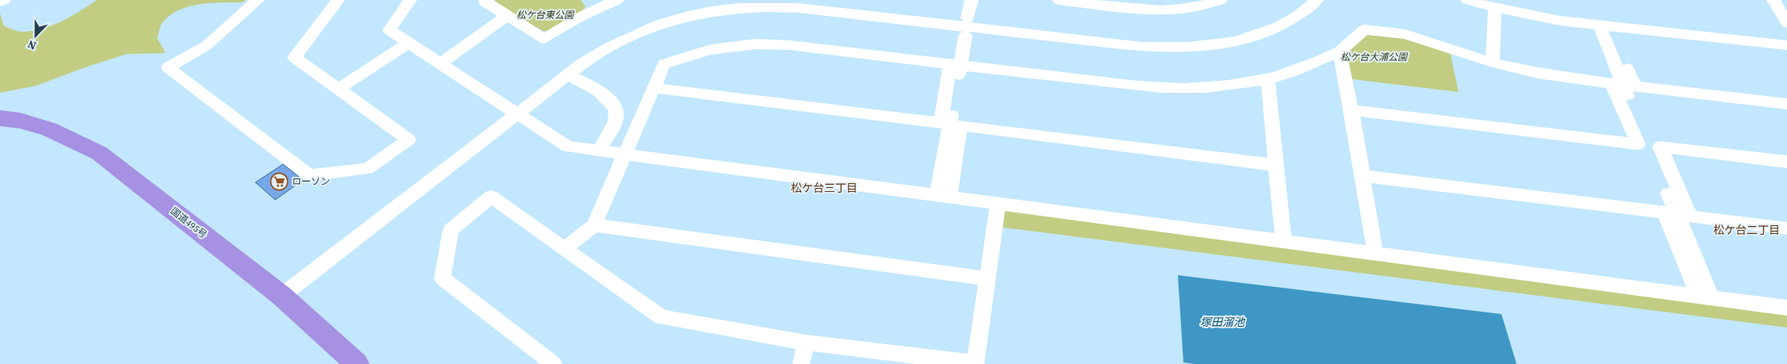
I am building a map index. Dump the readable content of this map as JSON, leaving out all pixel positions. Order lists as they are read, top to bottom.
{
  "streets": {
    "highway": ["国道495号"]
  },
  "districts": ["松ケ台三丁目", "松ケ台二丁目"],
  "water": ["塚田溜池"],
  "parks": ["松ケ台東公園", "松ケ台大浦公園"],
  "places": {
    "supermarket": ["ローソン"]
  },
  "north": "bottom"
}
